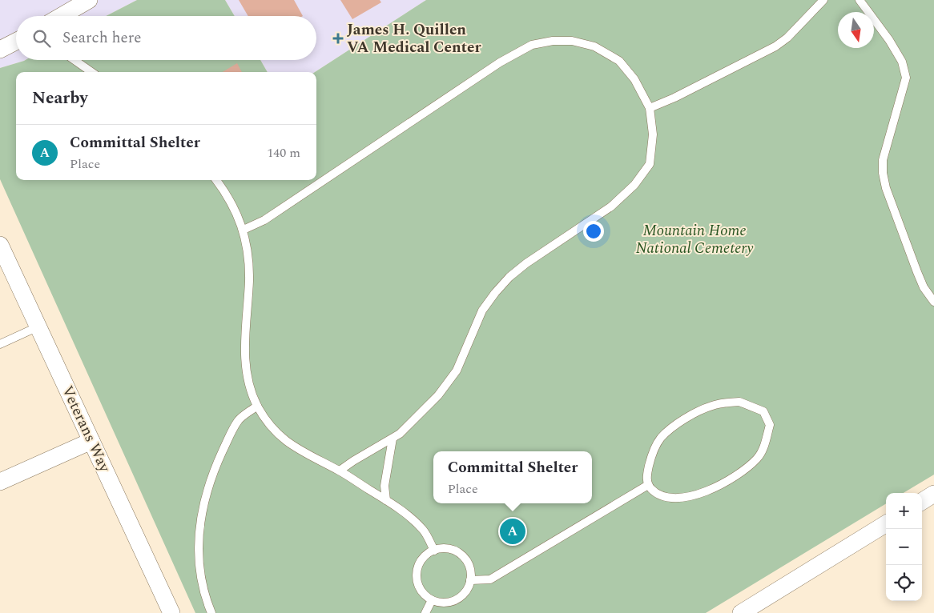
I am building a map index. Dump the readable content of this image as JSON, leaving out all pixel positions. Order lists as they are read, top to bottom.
{
  "streets": {
    "street": ["Veterans Way"]
  },
  "parks": ["Mountain Home National Cemetery"],
  "places": {
    "health": ["James H. Quillen VA Medical Center"]
  },
  "north": "bottom",
  "page": {
    "search": "Search here",
    "heading": "Nearby",
    "list": [
      {
        "mark": "A",
        "name": "Committal Shelter",
        "note": "Place",
        "value": "140 m"
      }
    ],
    "popup": ["Committal Shelter", "Place"],
    "map_buttons": ["+", "−"],
    "pins": "A"
  }
}
